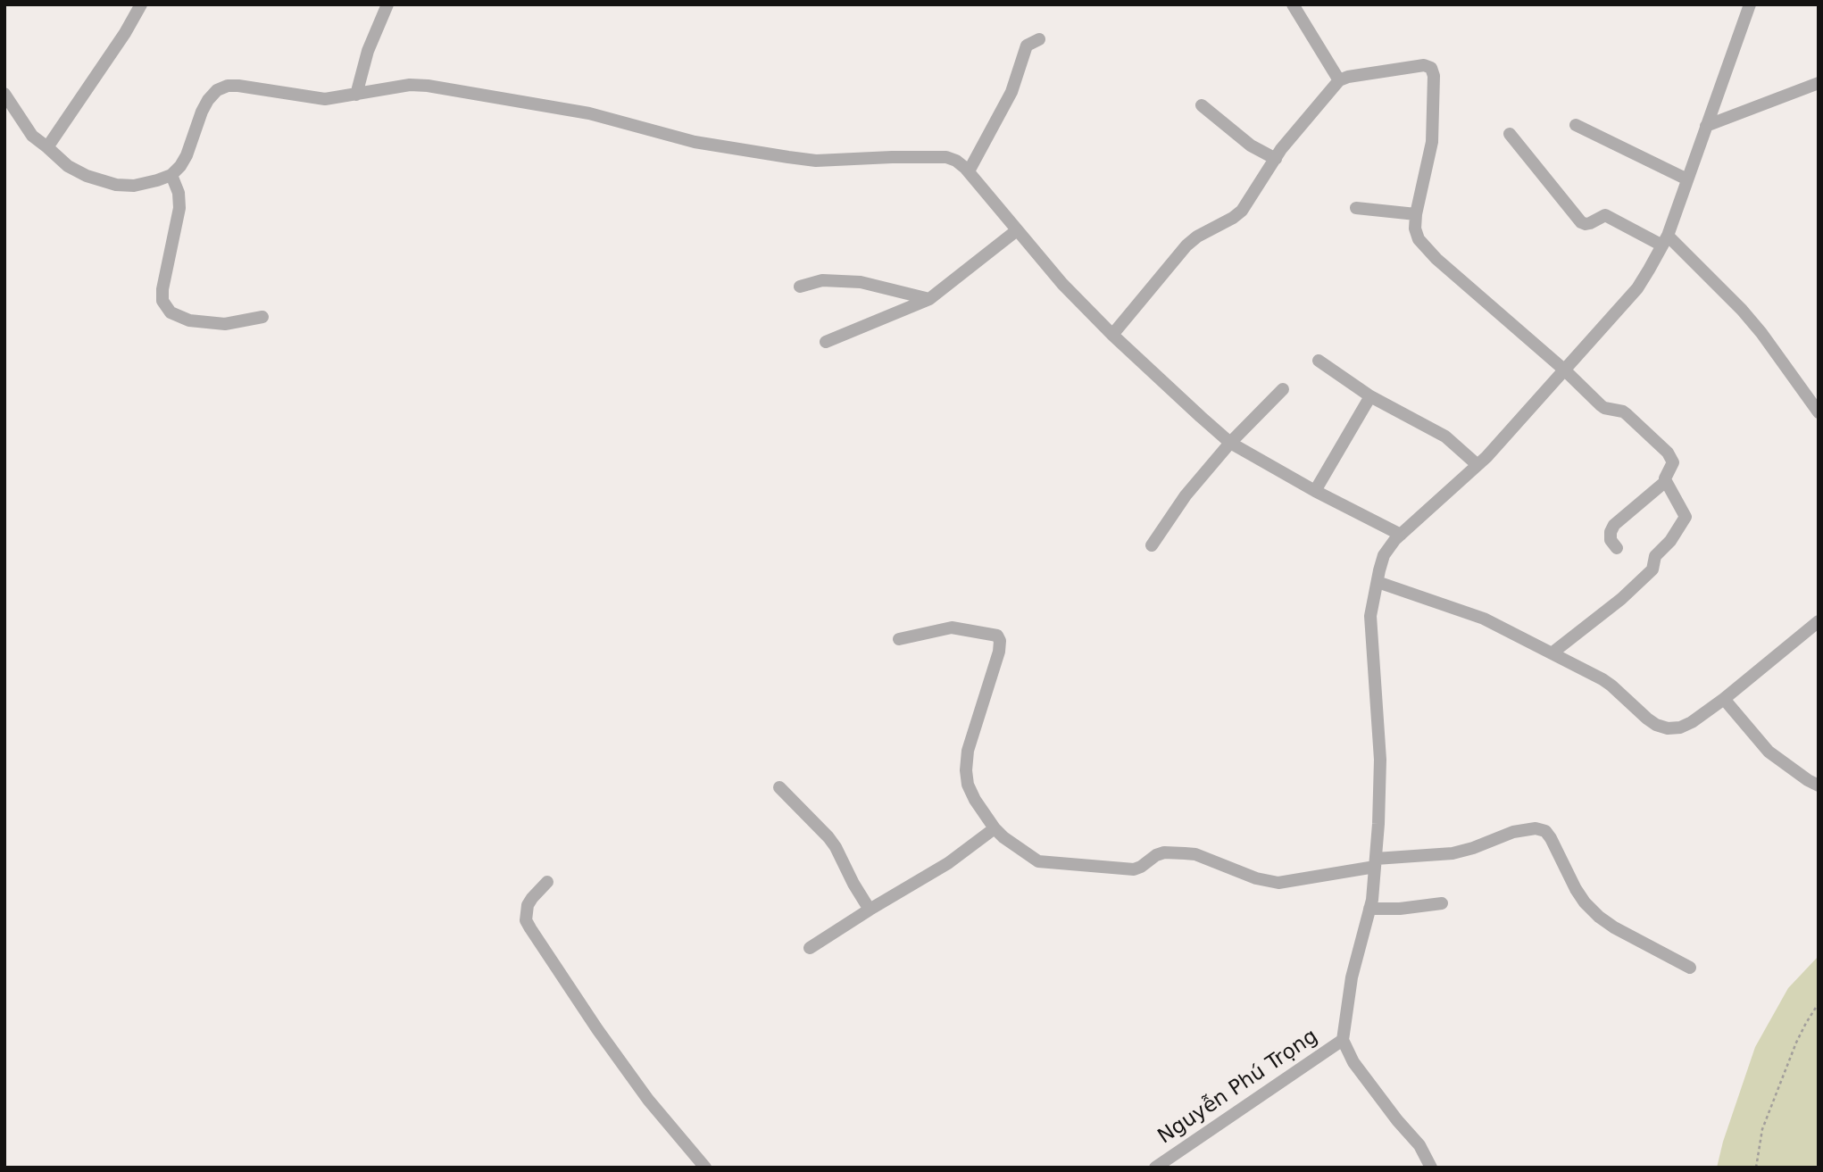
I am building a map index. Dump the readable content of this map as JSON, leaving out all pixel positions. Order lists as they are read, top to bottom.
{
  "streets": {
    "street": ["Nguyễn Phú Trọng"]
  }
}
